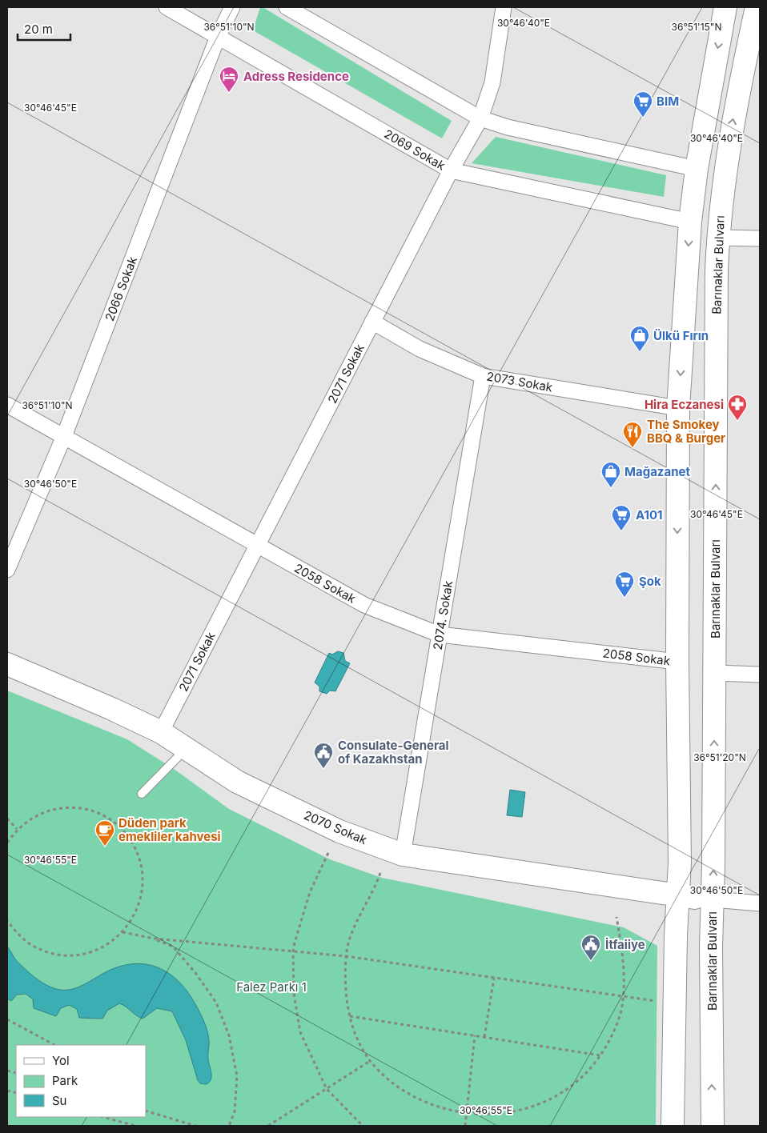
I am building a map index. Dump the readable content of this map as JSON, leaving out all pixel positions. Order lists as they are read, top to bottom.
{
  "streets": {
    "main road": ["Barınaklar Bulvarı", "2070 Sokak"],
    "street": [
      "2069 Sokak",
      "2066 Sokak",
      "2071 Sokak",
      "2073 Sokak",
      "2058 Sokak",
      "2074. Sokak"
    ]
  },
  "crossings": [
    ["2069 Sokak", "Barınaklar Bulvarı"],
    ["2069 Sokak", "2066 Sokak"],
    ["2069 Sokak", "2071 Sokak"],
    ["Barınaklar Bulvarı", "2073 Sokak"],
    ["Barınaklar Bulvarı", "2058 Sokak"],
    ["Barınaklar Bulvarı", "2070 Sokak"],
    ["2066 Sokak", "2058 Sokak"],
    ["2071 Sokak", "2073 Sokak"],
    ["2071 Sokak", "2058 Sokak"],
    ["2071 Sokak", "2070 Sokak"],
    ["2073 Sokak", "2074. Sokak"],
    ["2058 Sokak", "2074. Sokak"],
    ["2074. Sokak", "2070 Sokak"]
  ],
  "parks": ["Falez Parkı 1"],
  "places": {
    "hotel": ["Adress Residence"],
    "supermarket": ["BIM", "A101", "Şok"],
    "shop": ["Ülkü Fırın", "Mağazanet"],
    "pharmacy": ["Hira Eczanesi"],
    "restaurant": ["The Smokey BBQ & Burger"],
    "public building": ["Consulate-General of Kazakhstan", "İtfaiiye"],
    "cafe": ["Düden park emekliler kahvesi"]
  },
  "legend": ["Yol", "Park", "Su"],
  "scale_bar": "20 m",
  "coordinates": [
    "30°46'40\"E",
    "36°51'10\"N",
    "36°51'15\"N",
    "30°46'45\"E",
    "30°46'50\"E",
    "36°51'20\"N",
    "30°46'55\"E"
  ]
}
